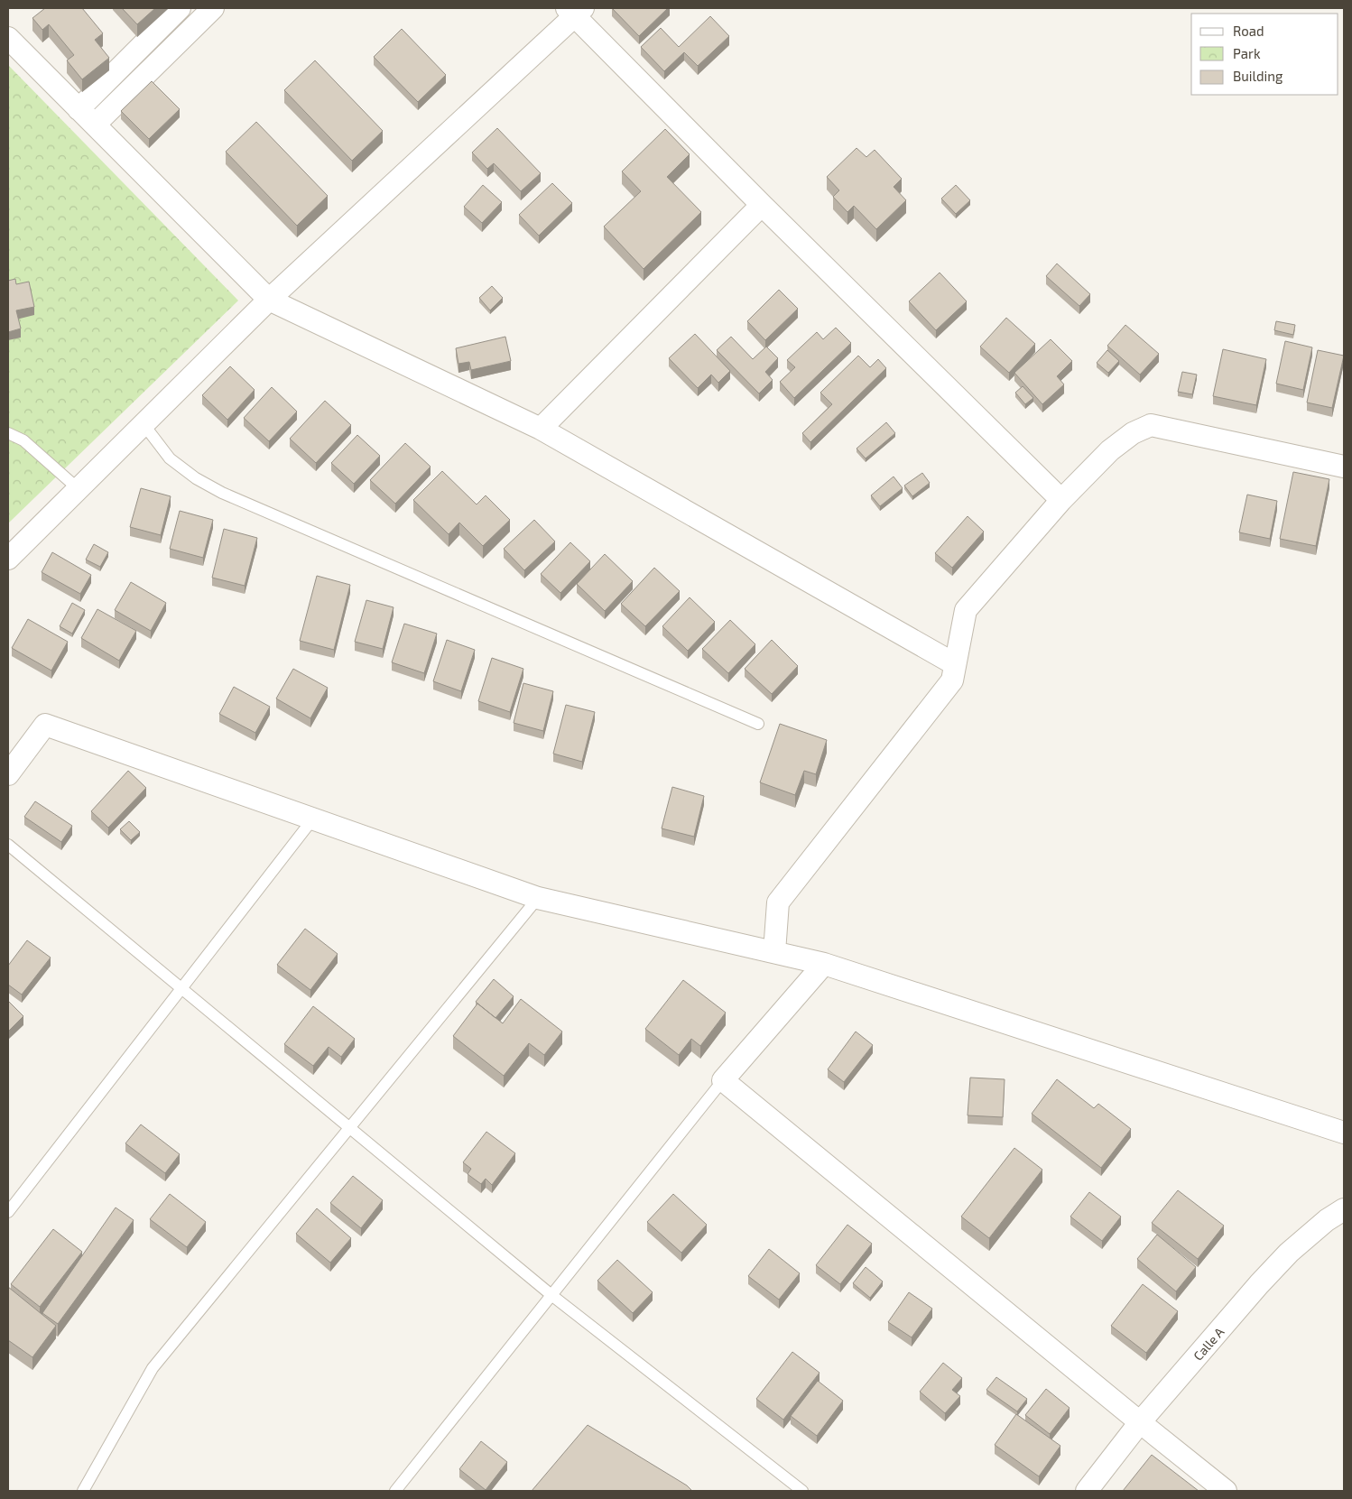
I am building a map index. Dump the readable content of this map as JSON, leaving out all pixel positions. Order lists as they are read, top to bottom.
{
  "streets": {
    "street": ["Calle A"]
  },
  "legend": ["Road", "Park", "Building"]
}
